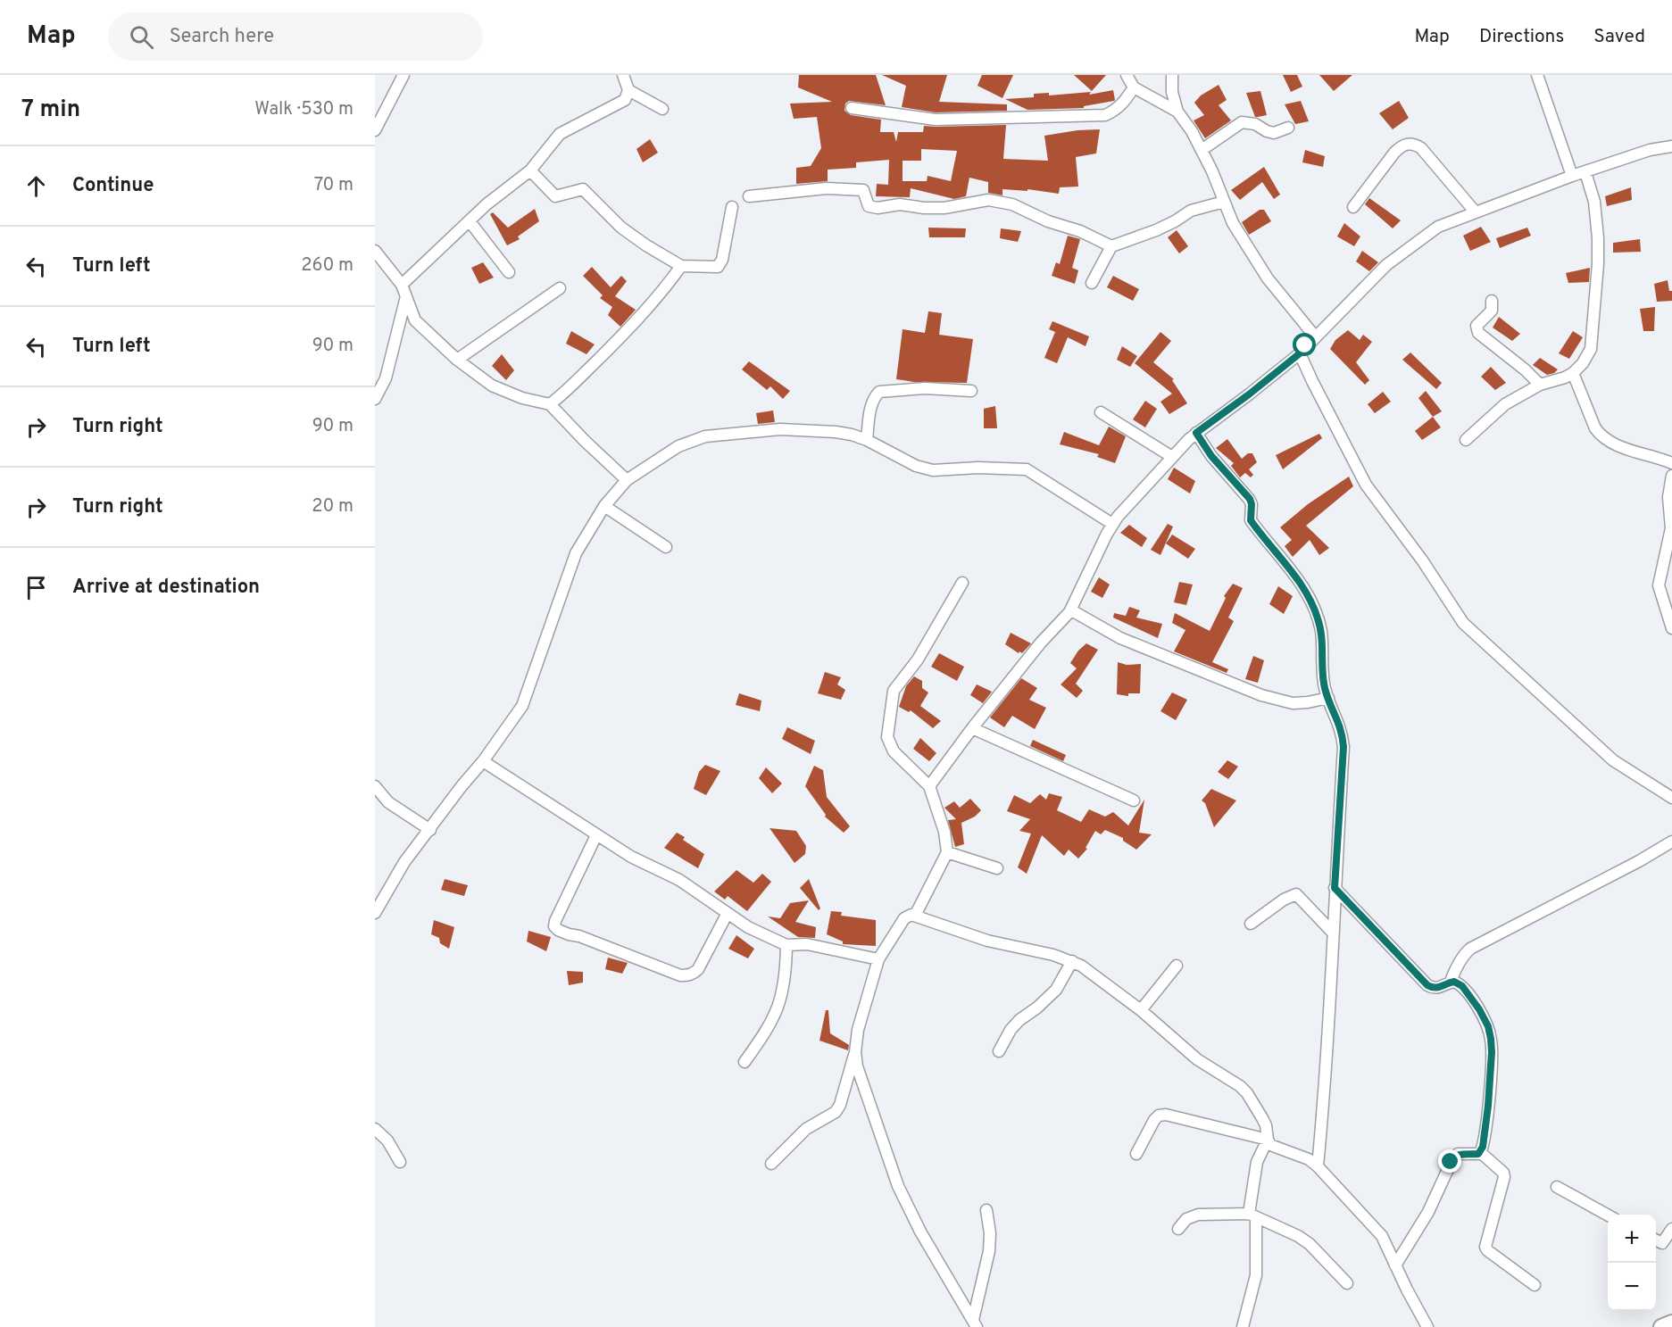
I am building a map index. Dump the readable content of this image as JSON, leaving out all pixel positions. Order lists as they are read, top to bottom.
{
  "page": {
    "header": "Map",
    "search": "Search here",
    "nav": ["Map", "Directions", "Saved"],
    "heading": ["7 min", "Walk · 530 m"],
    "list": [
      ["Continue", "70 m"],
      ["Turn left", "260 m"],
      ["Turn left", "90 m"],
      ["Turn right", "90 m"],
      ["Turn right", "20 m"],
      "Arrive at destination"
    ],
    "map_buttons": ["+", "−"]
  }
}
